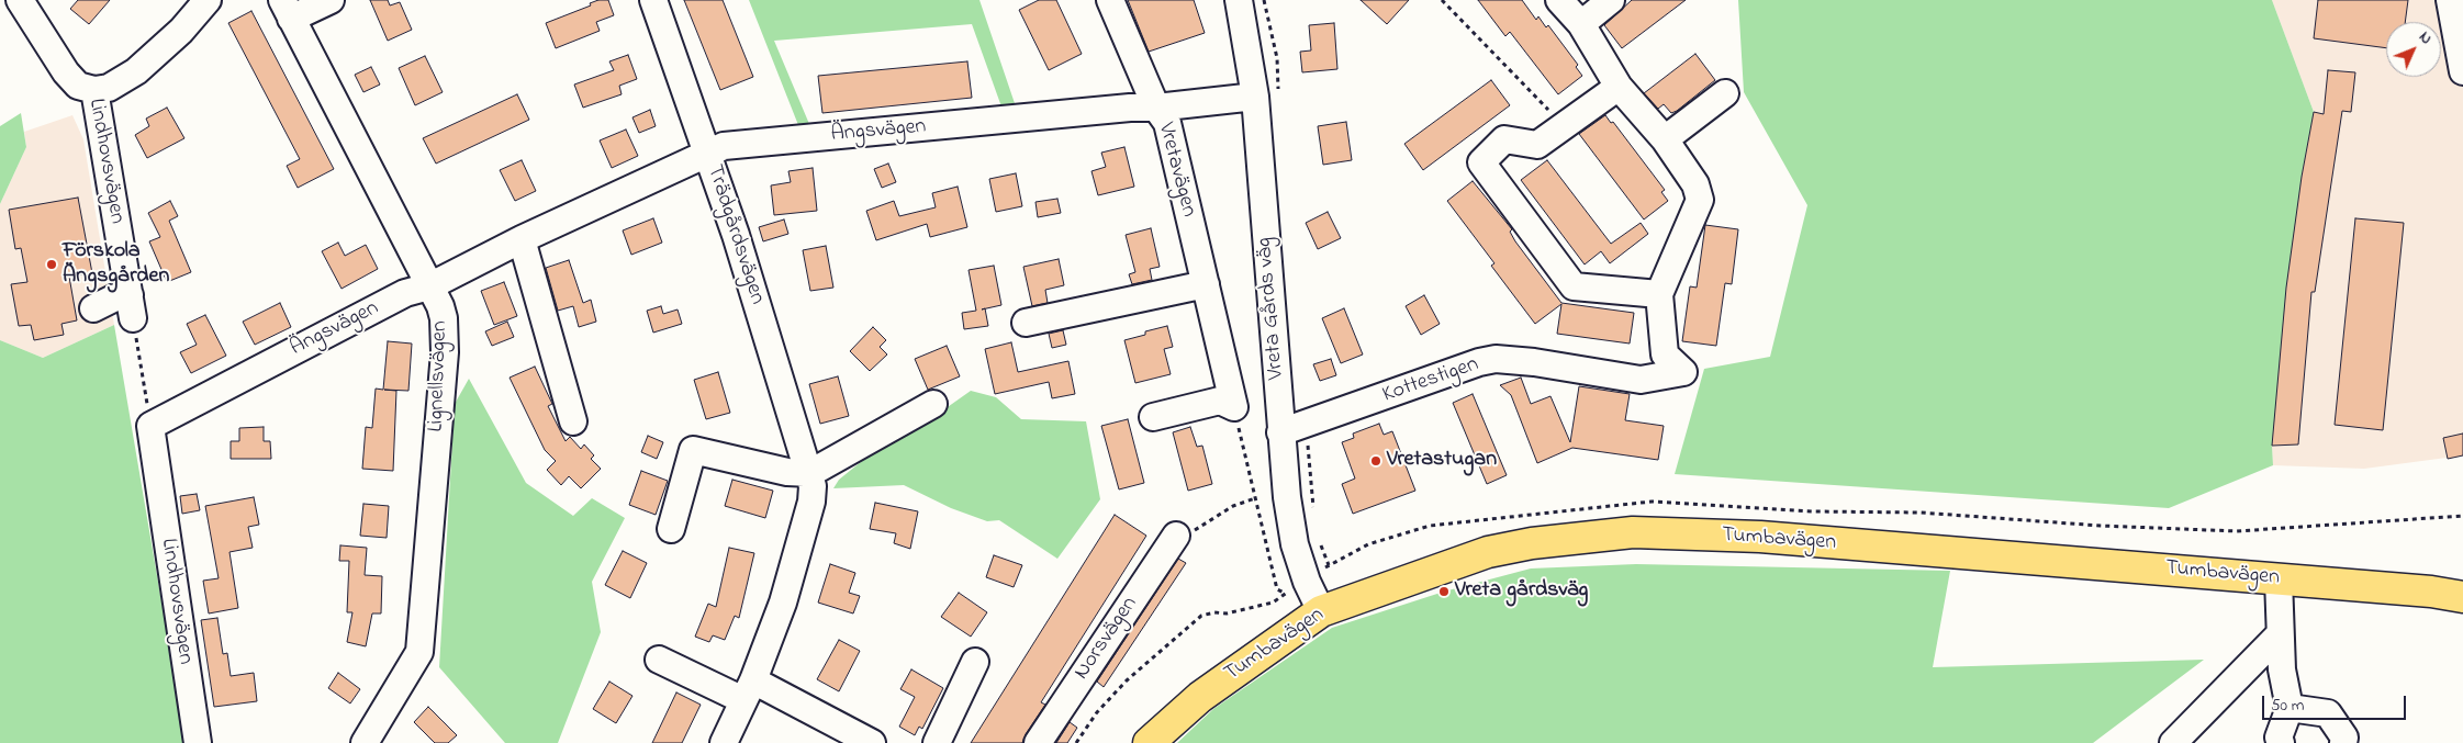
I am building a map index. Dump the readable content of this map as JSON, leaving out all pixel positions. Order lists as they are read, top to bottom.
{
  "streets": {
    "main road": ["Tumbavägen"],
    "street": [
      "Ängsvägen",
      "Lindhovsvägen",
      "Vretavägen",
      "Trädgårdsvägen",
      "Vreta Gårds väg",
      "Lignellsvägen",
      "Kottestigen",
      "Norsvägen"
    ]
  },
  "crossings": [
    ["Ängsvägen", "Lindhovsvägen"],
    ["Ängsvägen", "Vretavägen"],
    ["Ängsvägen", "Trädgårdsvägen"],
    ["Ängsvägen", "Vreta Gårds väg"],
    ["Ängsvägen", "Lignellsvägen"],
    ["Vreta Gårds väg", "Kottestigen"],
    ["Vreta Gårds väg", "Tumbavägen"]
  ],
  "places": ["Förskola Ängsgården", "Vretastugan", "Vreta gårdsväg"],
  "scale_bar": "50 m",
  "north": "top right"
}
